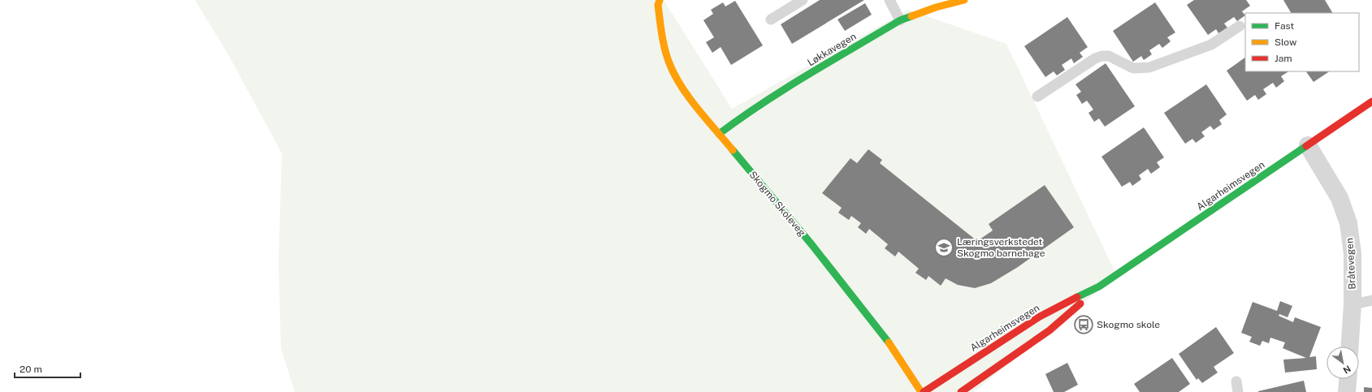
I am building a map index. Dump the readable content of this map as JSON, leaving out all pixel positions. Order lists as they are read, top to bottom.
{
  "streets": {
    "street": [
      "Løkkavegen",
      "Algarheimsvegen",
      "Skogmo Skoleveg",
      "Bråtevegen"
    ]
  },
  "crossings": [
    ["Løkkavegen", "Skogmo Skoleveg"],
    ["Algarheimsvegen", "Skogmo Skoleveg"],
    ["Algarheimsvegen", "Bråtevegen"]
  ],
  "places": {
    "school or university": ["Læringsverkstedet Skogmo barnehage"],
    "bus stop": ["Skogmo skole"]
  },
  "legend": ["Fast", "Slow", "Jam"],
  "scale_bar": "20 m",
  "north": "bottom right"
}
